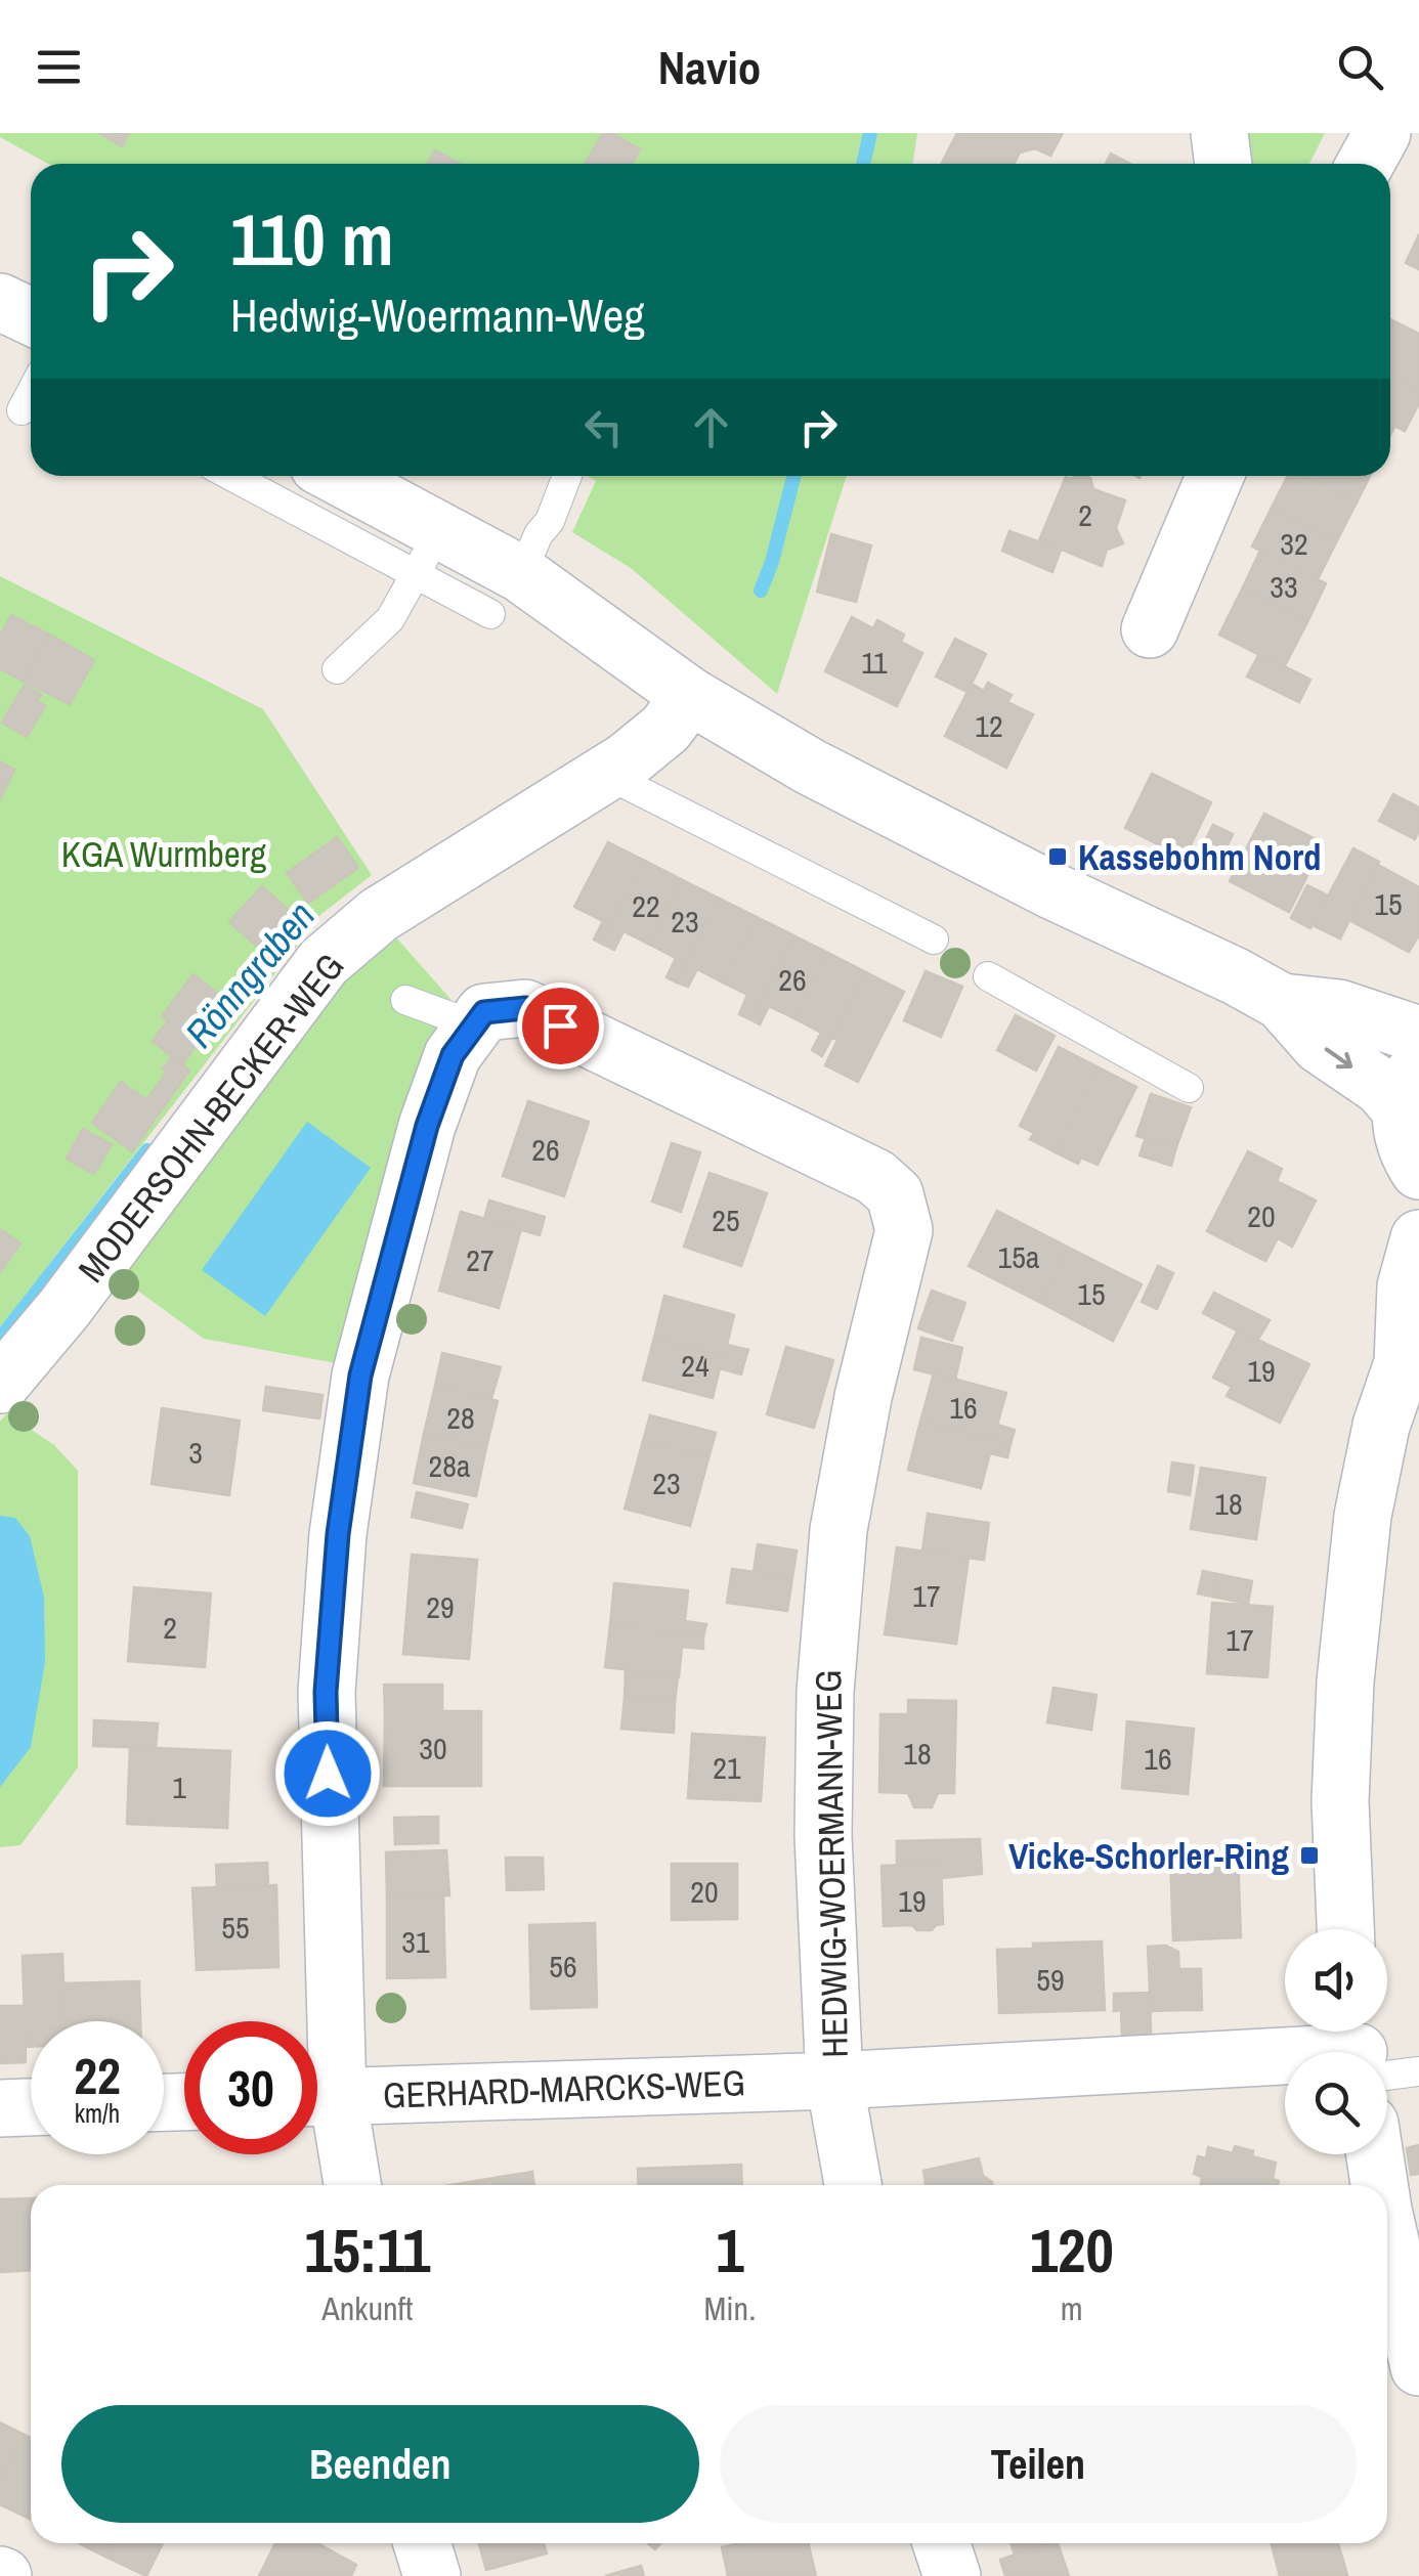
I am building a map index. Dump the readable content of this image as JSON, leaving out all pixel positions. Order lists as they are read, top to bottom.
{
  "streets": {
    "street": ["MODERSOHN-BECKER-WEG", "HEDWIG-WOERMANN-WEG", "GERHARD-MARCKS-WEG"]
  },
  "crossings": [
    ["HEDWIG-WOERMANN-WEG", "GERHARD-MARCKS-WEG"]
  ],
  "water": ["Rönngraben"],
  "parks": ["KGA Wurmberg"],
  "places": {
    "transit": ["Kassebohm Nord", "Vicke-Schorler-Ring"]
  },
  "house_numbers": [
    "2",
    "32",
    "33",
    "11",
    "12",
    "15",
    "22",
    "23",
    "26",
    "26",
    "20",
    "25",
    "15a",
    "27",
    "15",
    "24",
    "19",
    "16",
    "28",
    "3",
    "28a",
    "23",
    "18",
    "17",
    "29",
    "2",
    "17",
    "30",
    "18",
    "16",
    "21",
    "1",
    "20",
    "19",
    "55",
    "31",
    "56",
    "59"
  ],
  "page": {
    "header": "Navio",
    "turn": ["110 m", "Hedwig-Woermann-Weg"],
    "speed": "22 km/h",
    "limit": "30",
    "eta": [
      "15:11",
      "Ankunft",
      "1",
      "Min.",
      "120",
      "m"
    ],
    "buttons": ["Beenden", "Teilen"]
  }
}
